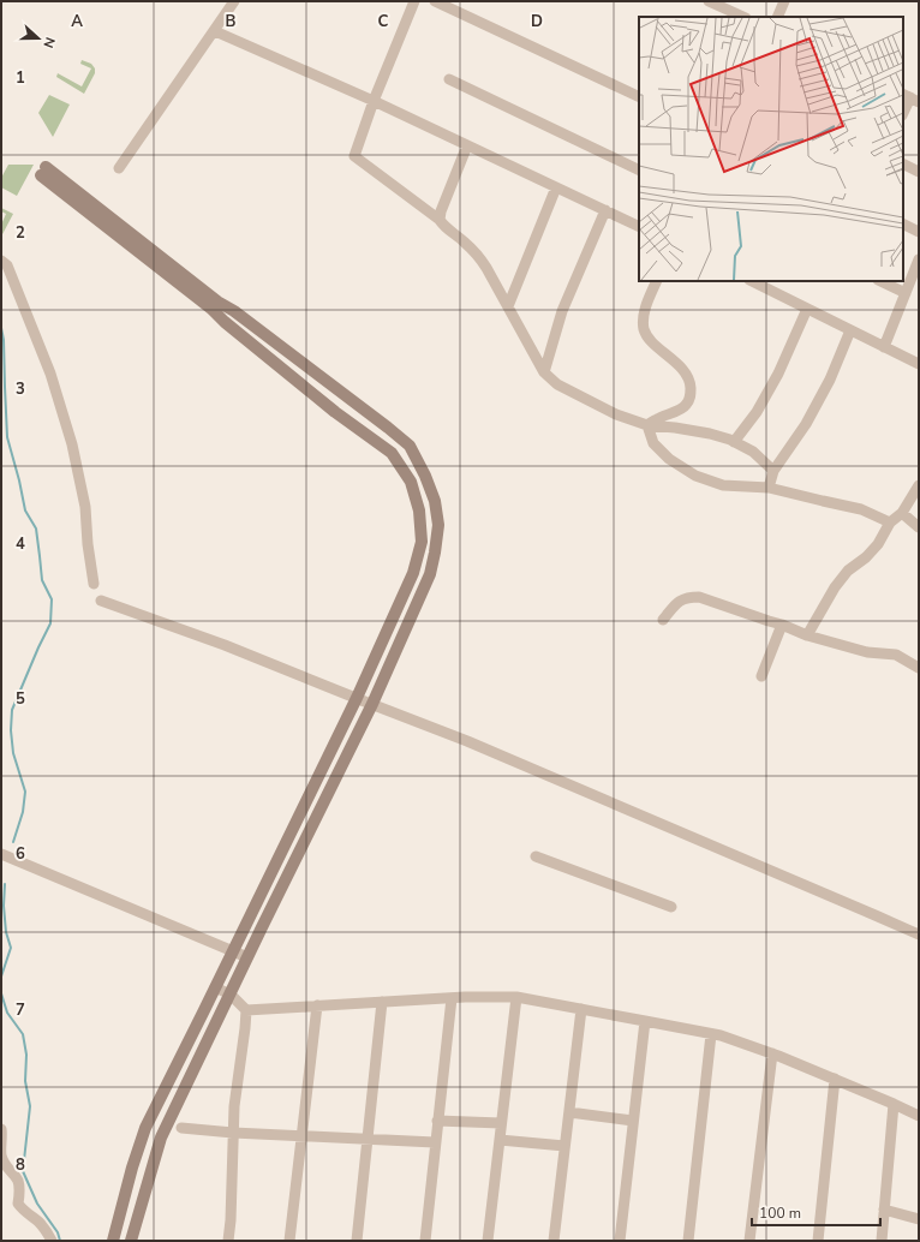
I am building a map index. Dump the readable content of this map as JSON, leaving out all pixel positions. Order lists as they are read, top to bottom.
{
  "scale_bar": "100 m",
  "north": "right",
  "grid": {
    "columns": [
      "A",
      "B",
      "C",
      "D"
    ],
    "rows": [
      "1",
      "2",
      "3",
      "4",
      "5",
      "6",
      "7",
      "8"
    ]
  }
}
